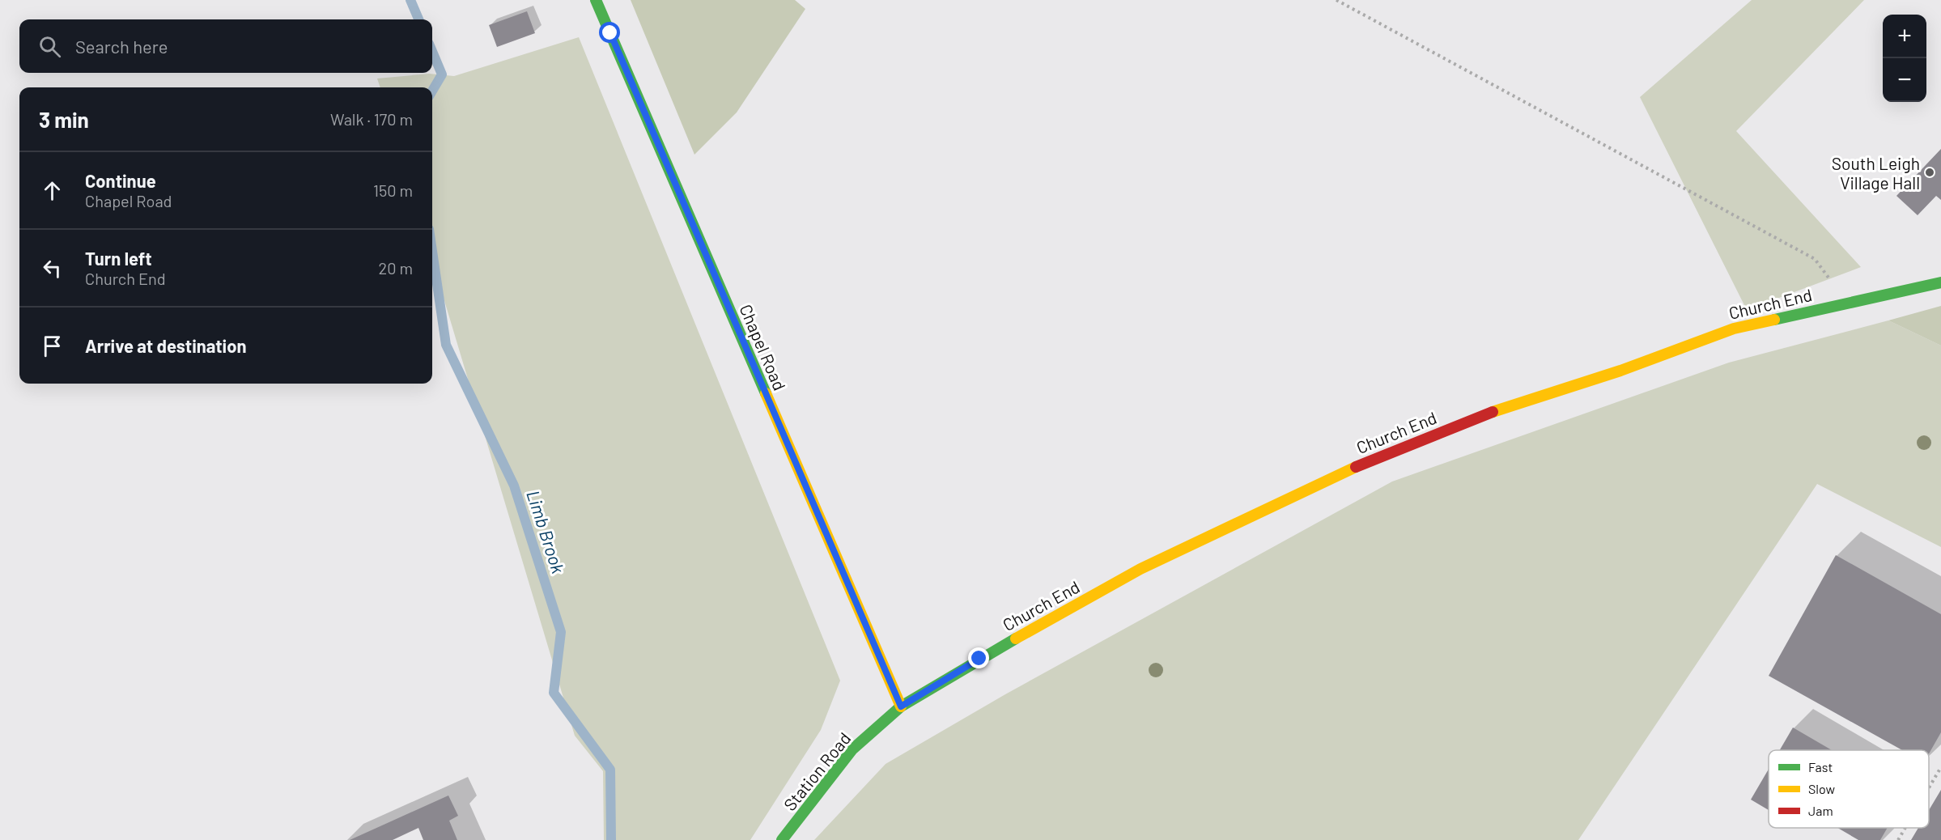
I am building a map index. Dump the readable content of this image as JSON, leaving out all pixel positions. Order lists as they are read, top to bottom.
{
  "streets": {
    "street": ["Church End", "Chapel Road", "Station Road"]
  },
  "crossings": [
    ["Church End", "Chapel Road"],
    ["Church End", "Station Road"],
    ["Chapel Road", "Station Road"]
  ],
  "water": ["Limb Brook"],
  "places": ["South Leigh Village Hall"],
  "legend": ["Fast", "Slow", "Jam"],
  "page": {
    "map_buttons": ["+", "−"],
    "search": "Search here",
    "heading": ["3 min", "Walk · 170 m"],
    "list": [
      ["Continue", "Chapel Road", "150 m"],
      ["Turn left", "Church End", "20 m"],
      "Arrive at destination"
    ]
  }
}
